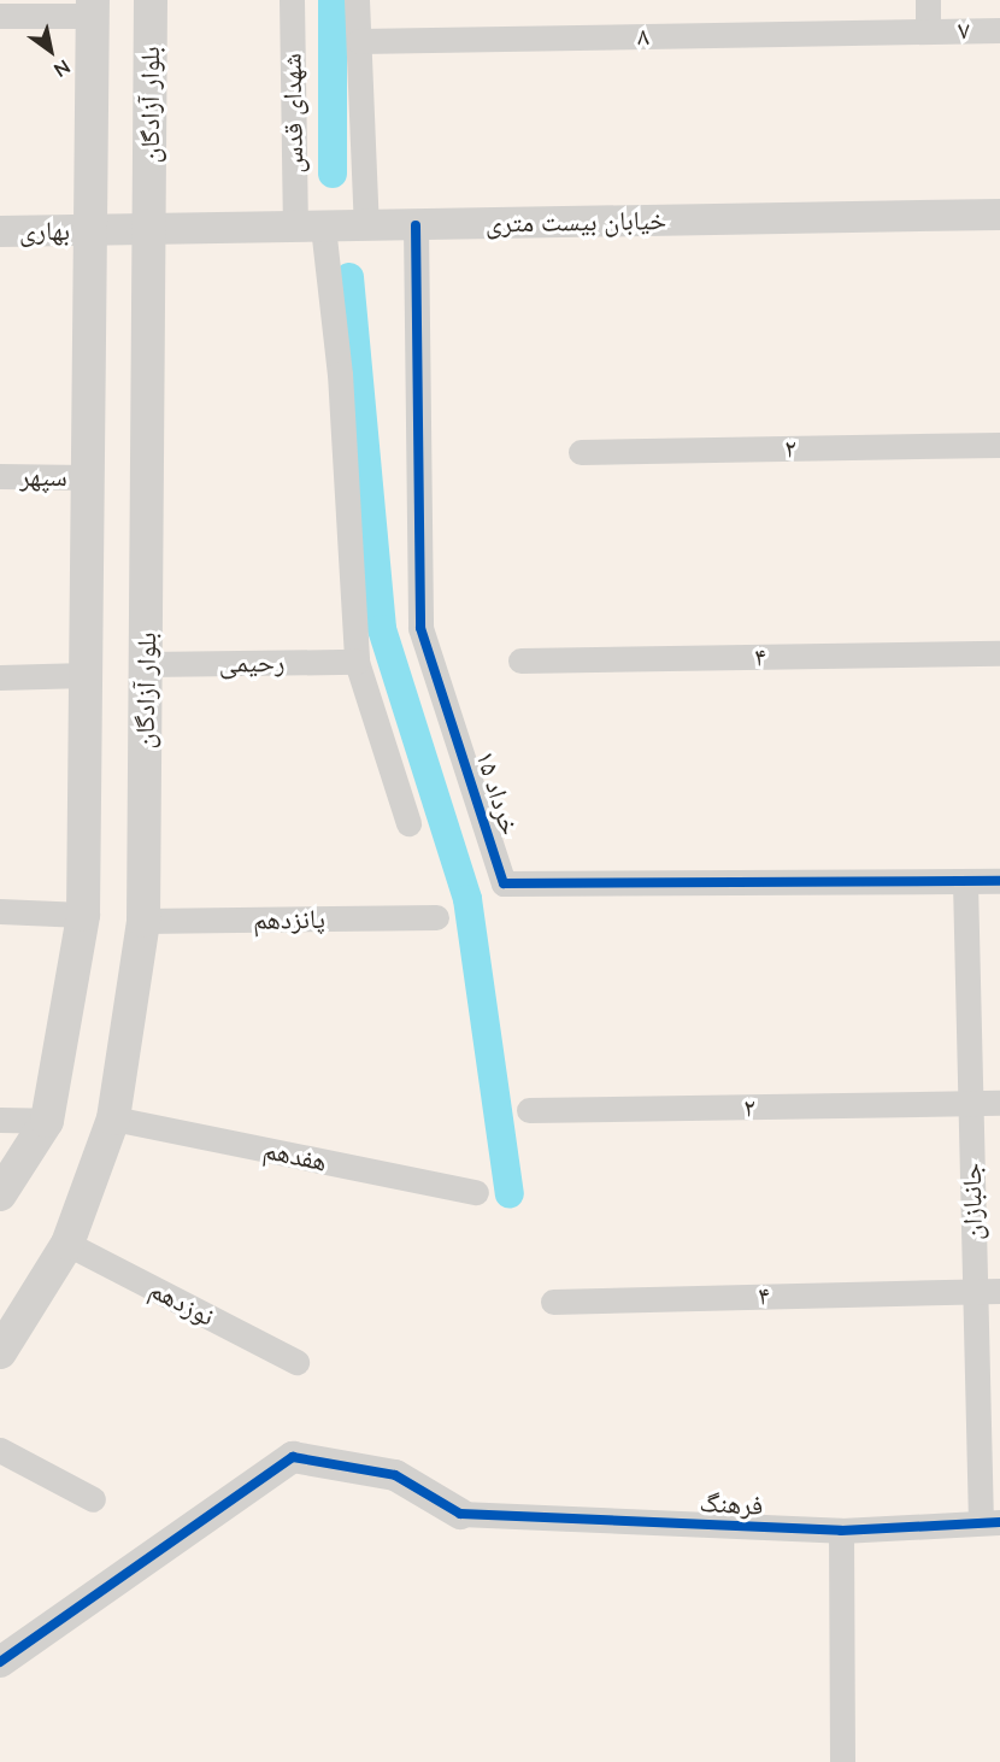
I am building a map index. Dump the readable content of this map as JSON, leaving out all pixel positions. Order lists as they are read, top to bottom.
{
  "streets": {
    "main road": ["بلوار آزادگان"],
    "street": [
      "۷",
      "۸",
      "شهدای قدس",
      "خیابان بیست متری",
      "بهاری",
      "۲",
      "سپهر",
      "۴",
      "رحیمی",
      "۱۵ خرداد",
      "پانزدهم",
      "هفدهم",
      "جانبازان",
      "نوزدهم",
      "فرهنگ"
    ]
  },
  "crossings": [
    ["۷", "۸"],
    ["بلوار آزادگان", "خیابان بیست متری"],
    ["بلوار آزادگان", "بهاری"],
    ["بلوار آزادگان", "رحیمی"],
    ["بلوار آزادگان", "پانزدهم"],
    ["بلوار آزادگان", "هفدهم"],
    ["بلوار آزادگان", "نوزدهم"],
    ["شهدای قدس", "خیابان بیست متری"],
    ["شهدای قدس", "رحیمی"],
    ["خیابان بیست متری", "بهاری"],
    ["خیابان بیست متری", "۱۵ خرداد"],
    ["۲", "جانبازان"],
    ["۴", "جانبازان"],
    ["۱۵ خرداد", "جانبازان"],
    ["جانبازان", "فرهنگ"]
  ],
  "north": "bottom right"
}
